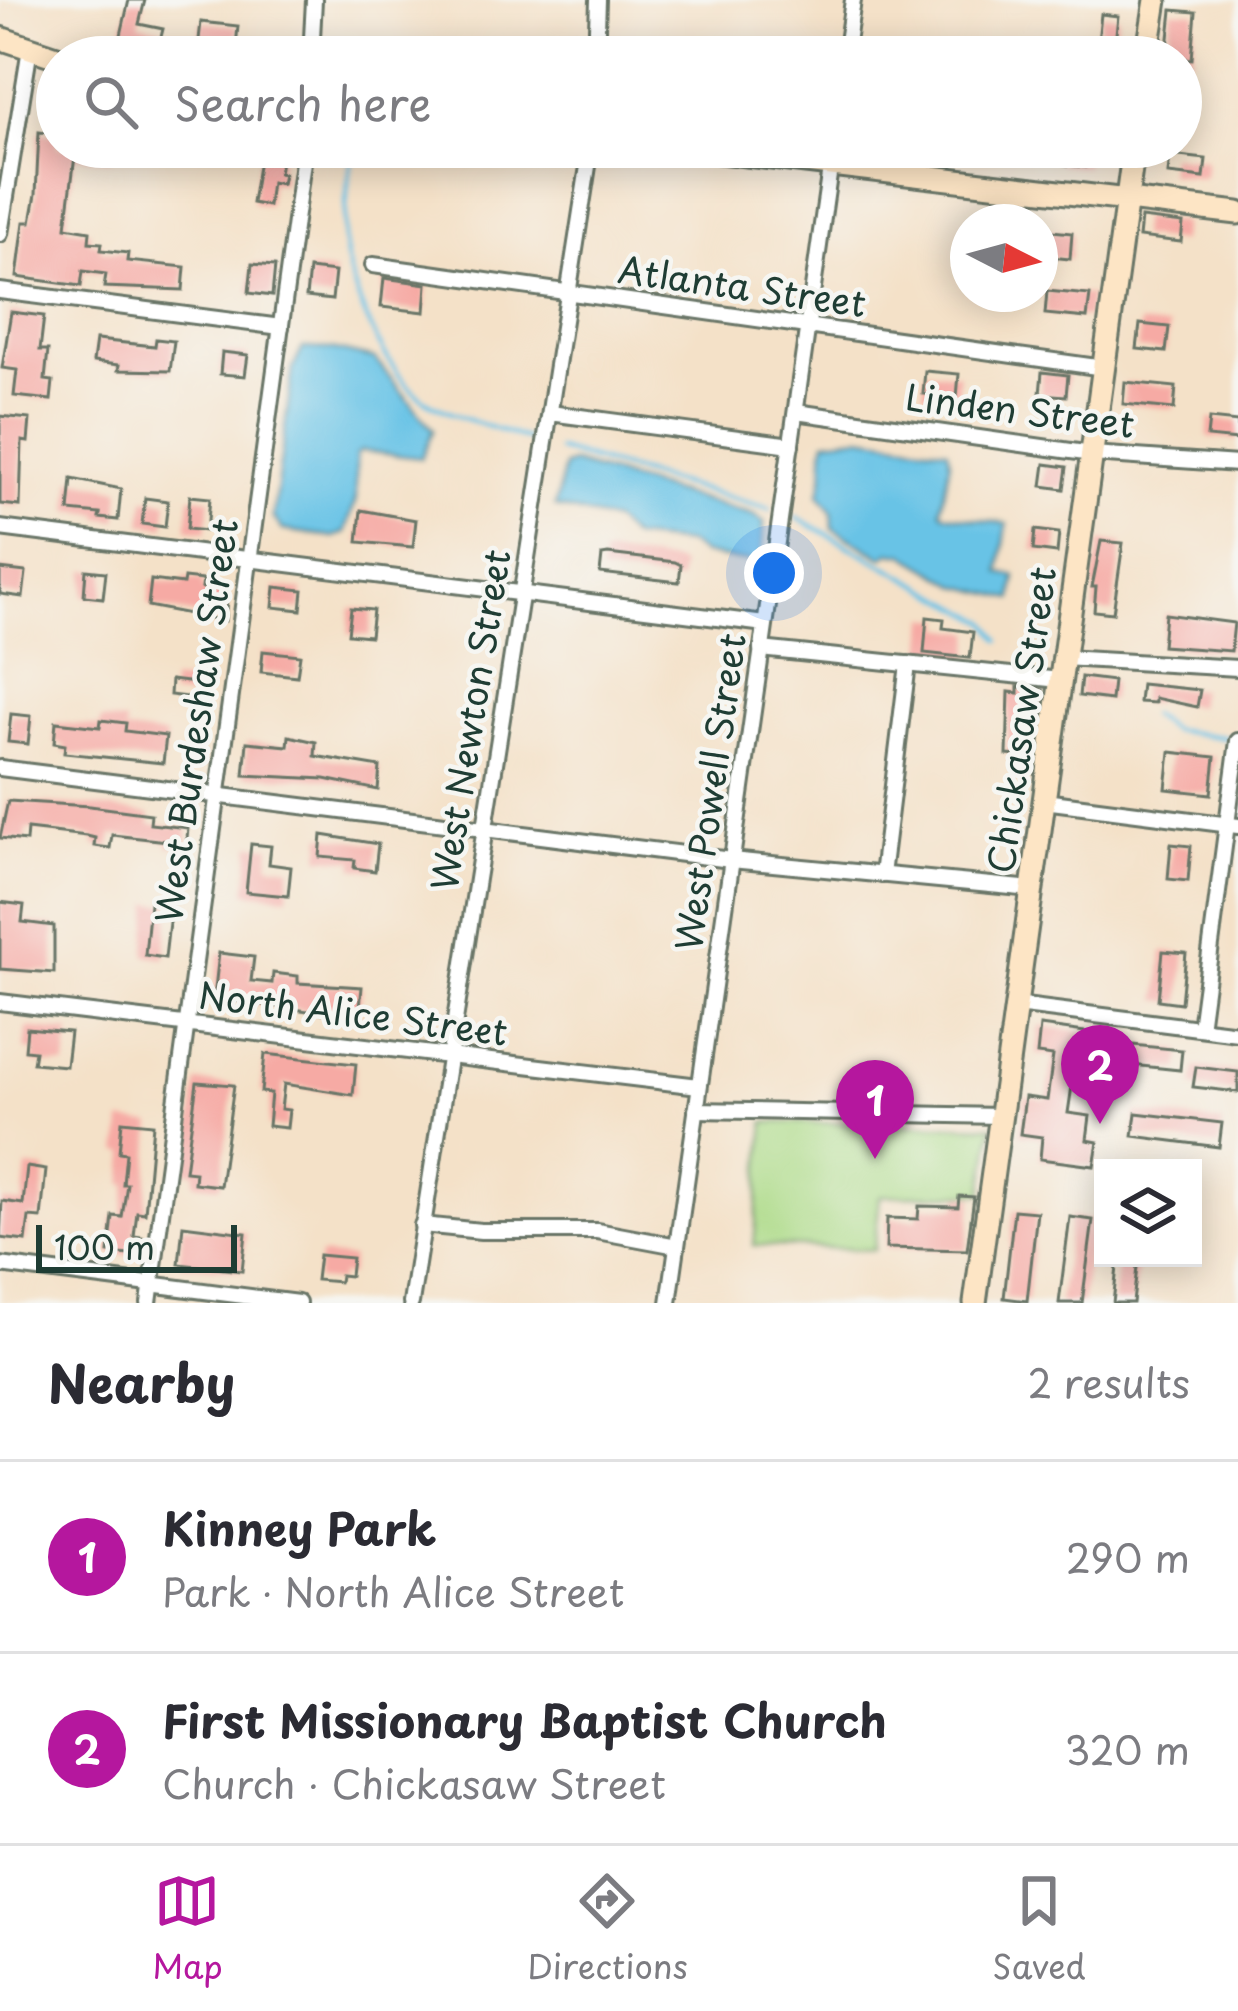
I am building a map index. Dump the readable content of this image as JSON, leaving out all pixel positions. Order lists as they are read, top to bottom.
{
  "streets": {
    "street": [
      "Atlanta Street",
      "Linden Street",
      "West Newton Street",
      "Chickasaw Street",
      "West Burdeshaw Street",
      "West Powell Street",
      "North Alice Street"
    ]
  },
  "crossings": [
    ["Atlanta Street", "West Newton Street"],
    ["Atlanta Street", "Chickasaw Street"],
    ["Atlanta Street", "West Powell Street"],
    ["Linden Street", "Chickasaw Street"],
    ["Linden Street", "West Powell Street"],
    ["West Newton Street", "North Alice Street"],
    ["West Burdeshaw Street", "North Alice Street"],
    ["West Powell Street", "North Alice Street"]
  ],
  "scale_bar": "100 m",
  "north": "right",
  "page": {
    "search": "Search here",
    "pins": ["2", "1"],
    "scale": "100 m",
    "heading": ["Nearby", "2 results"],
    "list": [
      {
        "mark": "1",
        "name": "Kinney Park",
        "note": "Park · North Alice Street",
        "value": "290 m"
      },
      {
        "mark": "2",
        "name": "First Missionary Baptist Church",
        "note": "Church · Chickasaw Street",
        "value": "320 m"
      }
    ],
    "nav": ["Map", "Directions", "Saved"]
  }
}
